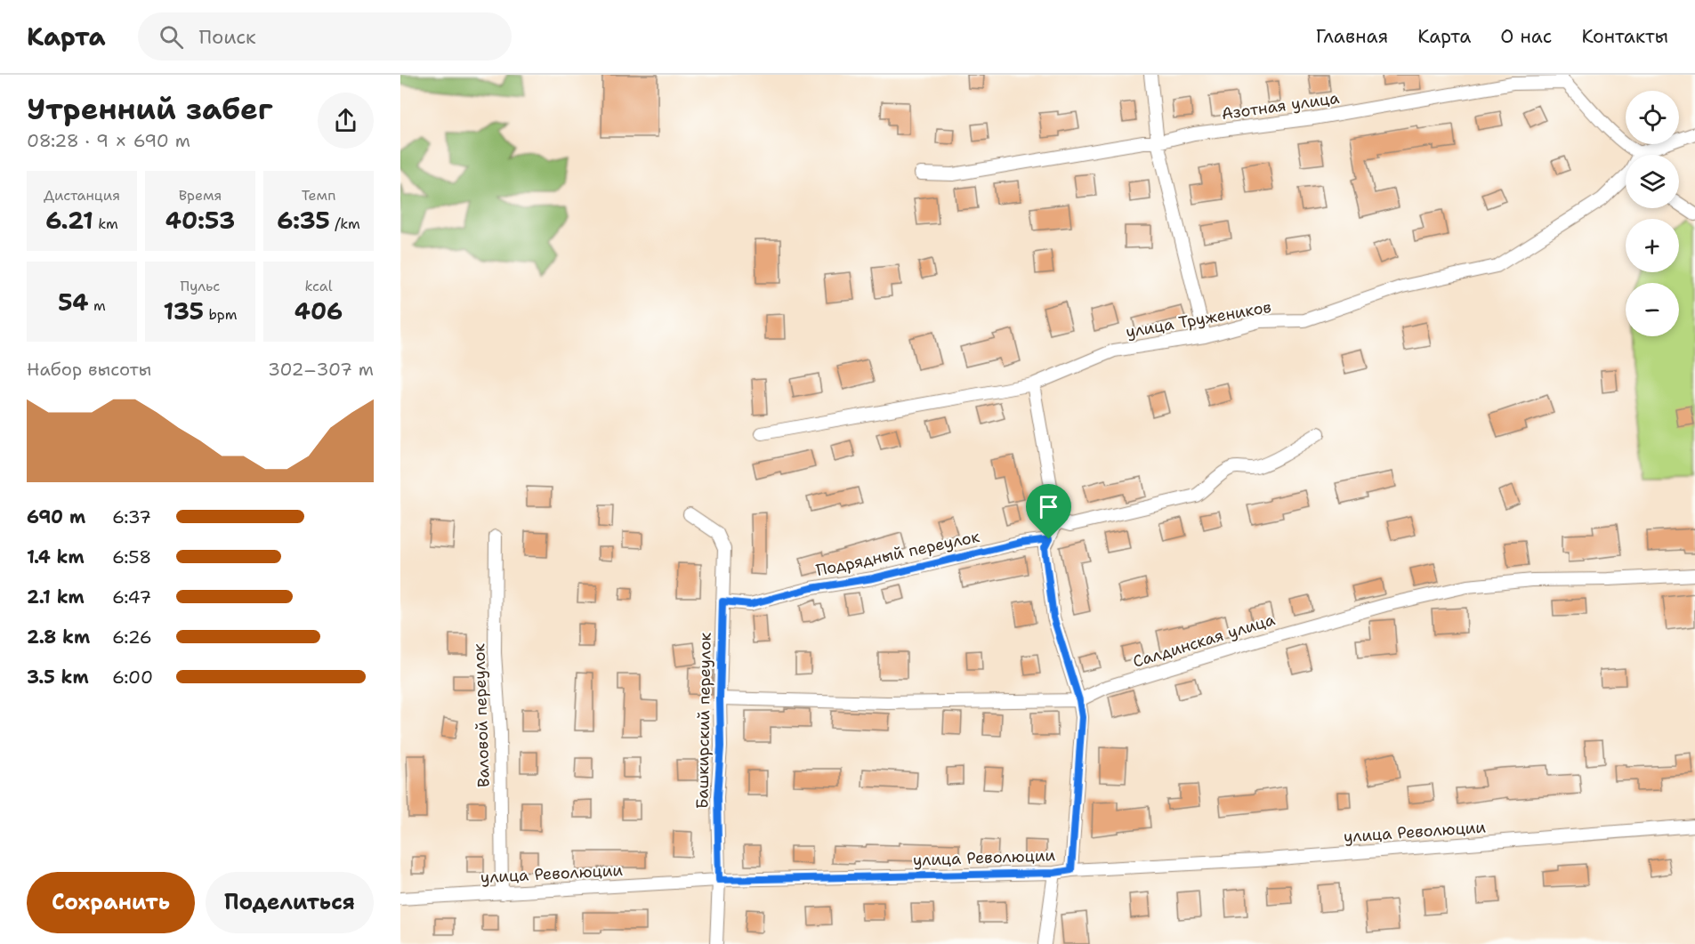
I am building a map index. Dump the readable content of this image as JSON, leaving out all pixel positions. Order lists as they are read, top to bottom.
{
  "streets": {
    "street": [
      "Азотная улица",
      "улица Тружеников",
      "Подрядный переулок",
      "Салдинская улица",
      "Валовой переулок",
      "Башкирский переулок",
      "улица Революции"
    ]
  },
  "crossings": [
    ["Подрядный переулок", "Башкирский переулок"],
    ["Салдинская улица", "Башкирский переулок"],
    ["Валовой переулок", "улица Революции"],
    ["Башкирский переулок", "улица Революции"]
  ],
  "page": {
    "header": "Карта",
    "search": "Поиск",
    "nav": [
      "Главная",
      "Карта",
      "О нас",
      "Контакты"
    ],
    "heading": ["Утренний забег", "08:28 · 9 × 690 m"],
    "map_buttons": ["+", "−"],
    "stats": [
      ["Дистанция", "6.21 km"],
      ["Время", "40:53"],
      ["Темп", "6:35 /km"],
      ["54 m"],
      ["Пульс", "135 bpm"],
      ["kcal", "406"]
    ],
    "chart": ["Набор высоты", "302–307 m"],
    "list": [
      {
        "name": "690 m",
        "note": "6:37"
      },
      {
        "name": "1.4 km",
        "note": "6:58"
      },
      {
        "name": "2.1 km",
        "note": "6:47"
      },
      {
        "name": "2.8 km",
        "note": "6:26"
      },
      {
        "name": "3.5 km",
        "note": "6:00"
      }
    ],
    "buttons": ["Сохранить", "Поделиться"]
  }
}
